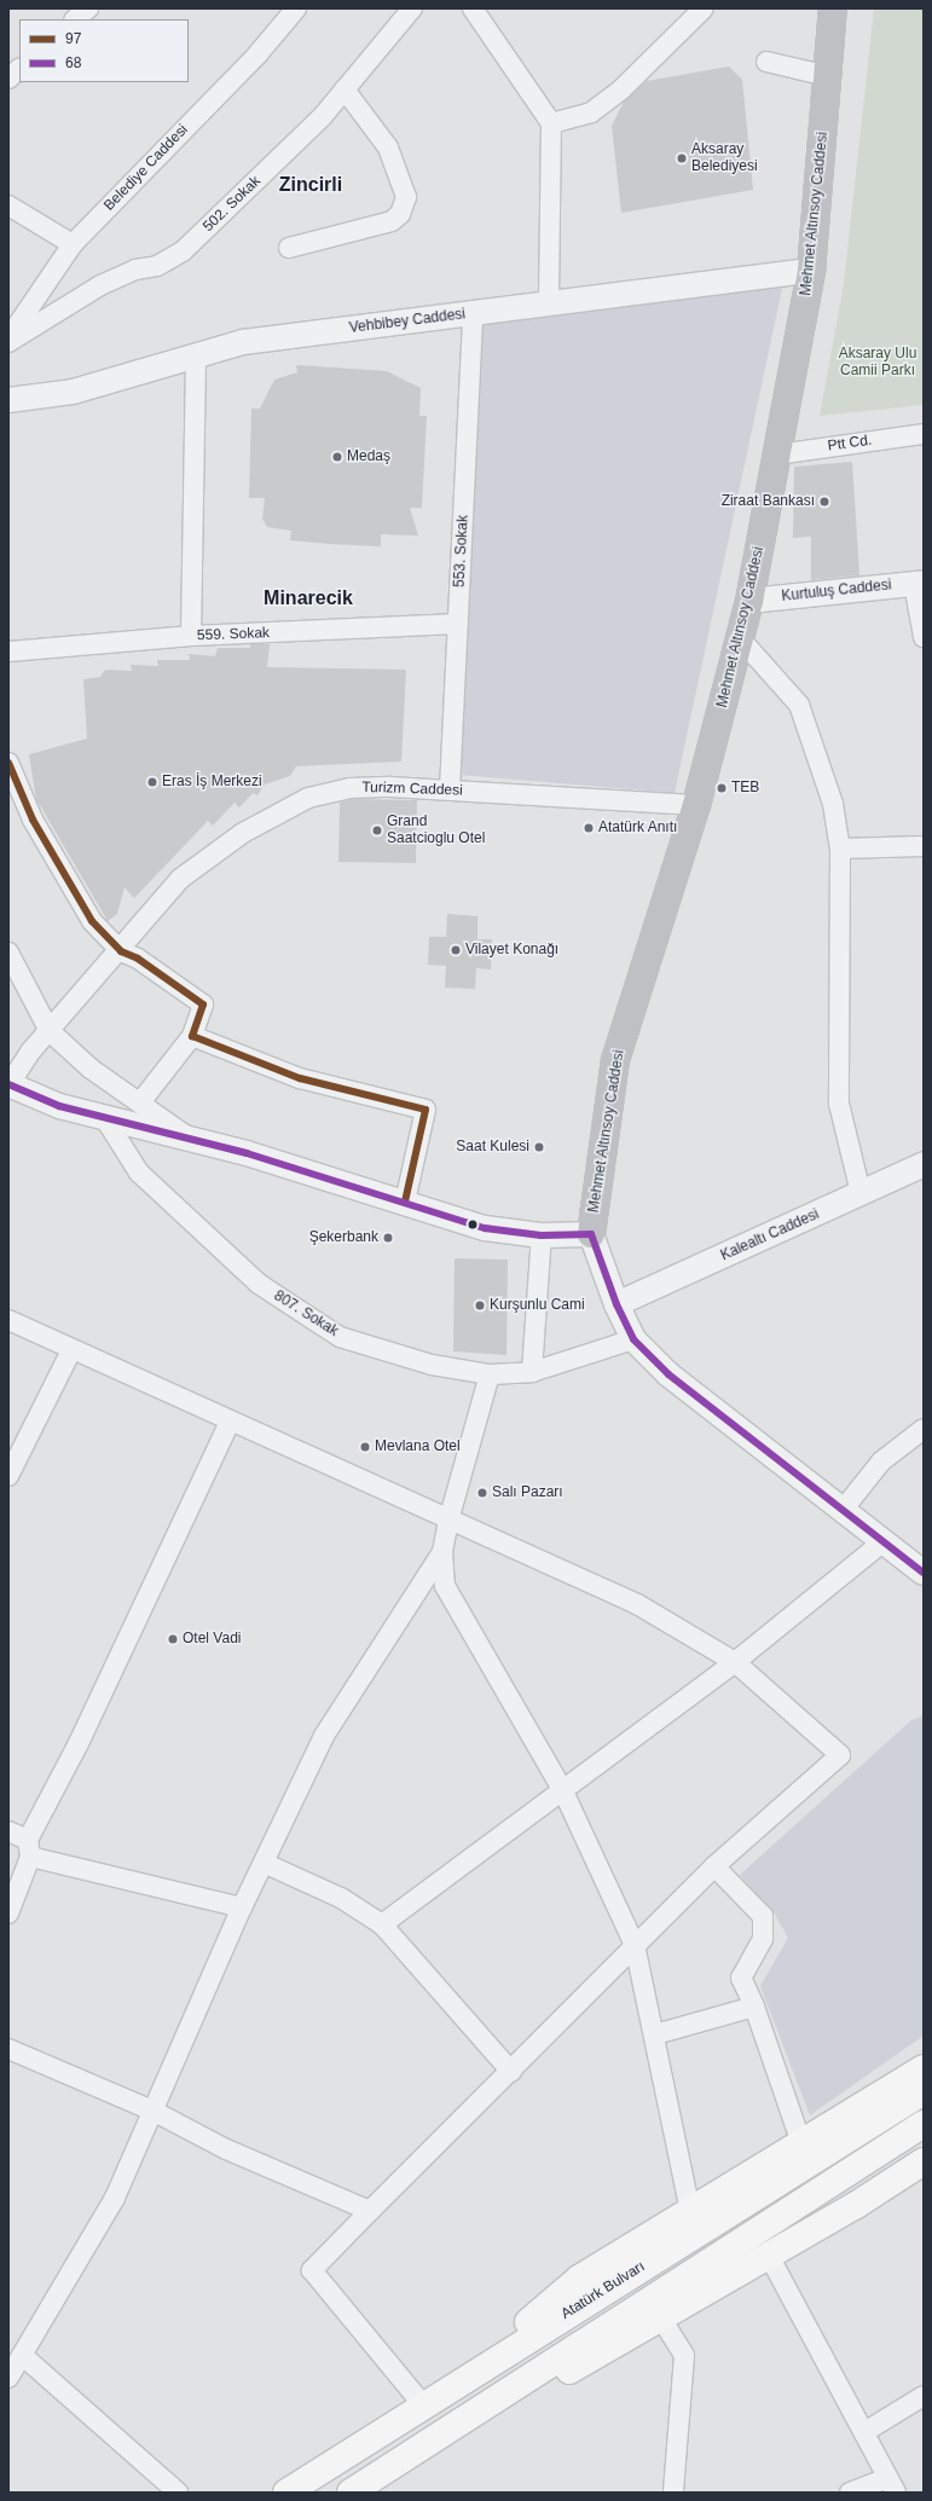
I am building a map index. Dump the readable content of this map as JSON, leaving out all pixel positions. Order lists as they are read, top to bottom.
{
  "streets": {
    "main road": ["Mehmet Altınsoy Caddesi", "Atatürk Bulvarı"],
    "street": [
      "Belediye Caddesi",
      "502. Sokak",
      "Vehbibey Caddesi",
      "Ptt Cd.",
      "553. Sokak",
      "Kurtuluş Caddesi",
      "559. Sokak",
      "Turizm Caddesi",
      "Kalealtı Caddesi",
      "807. Sokak"
    ]
  },
  "crossings": [
    ["Belediye Caddesi", "502. Sokak"],
    ["Mehmet Altınsoy Caddesi", "Vehbibey Caddesi"],
    ["Mehmet Altınsoy Caddesi", "Ptt Cd."],
    ["Mehmet Altınsoy Caddesi", "Kurtuluş Caddesi"],
    ["Mehmet Altınsoy Caddesi", "Turizm Caddesi"],
    ["Vehbibey Caddesi", "553. Sokak"],
    ["553. Sokak", "559. Sokak"],
    ["553. Sokak", "Turizm Caddesi"]
  ],
  "districts": ["Zincirli", "Minarecik"],
  "parks": ["Aksaray Ulu Camii Parkı"],
  "places": [
    "Aksaray Belediyesi",
    "Medaş",
    "Ziraat Bankası",
    "Eras İş Merkezi",
    "TEB",
    "Atatürk Anıtı",
    "Grand Saatcioglu Otel",
    "Vilayet Konağı",
    "Saat Kulesi",
    "Şekerbank",
    "Kurşunlu Cami",
    "Mevlana Otel",
    "Salı Pazarı",
    "Otel Vadi"
  ],
  "lines": ["transit line 97", "transit line 68"],
  "legend": ["97", "68"]
}
